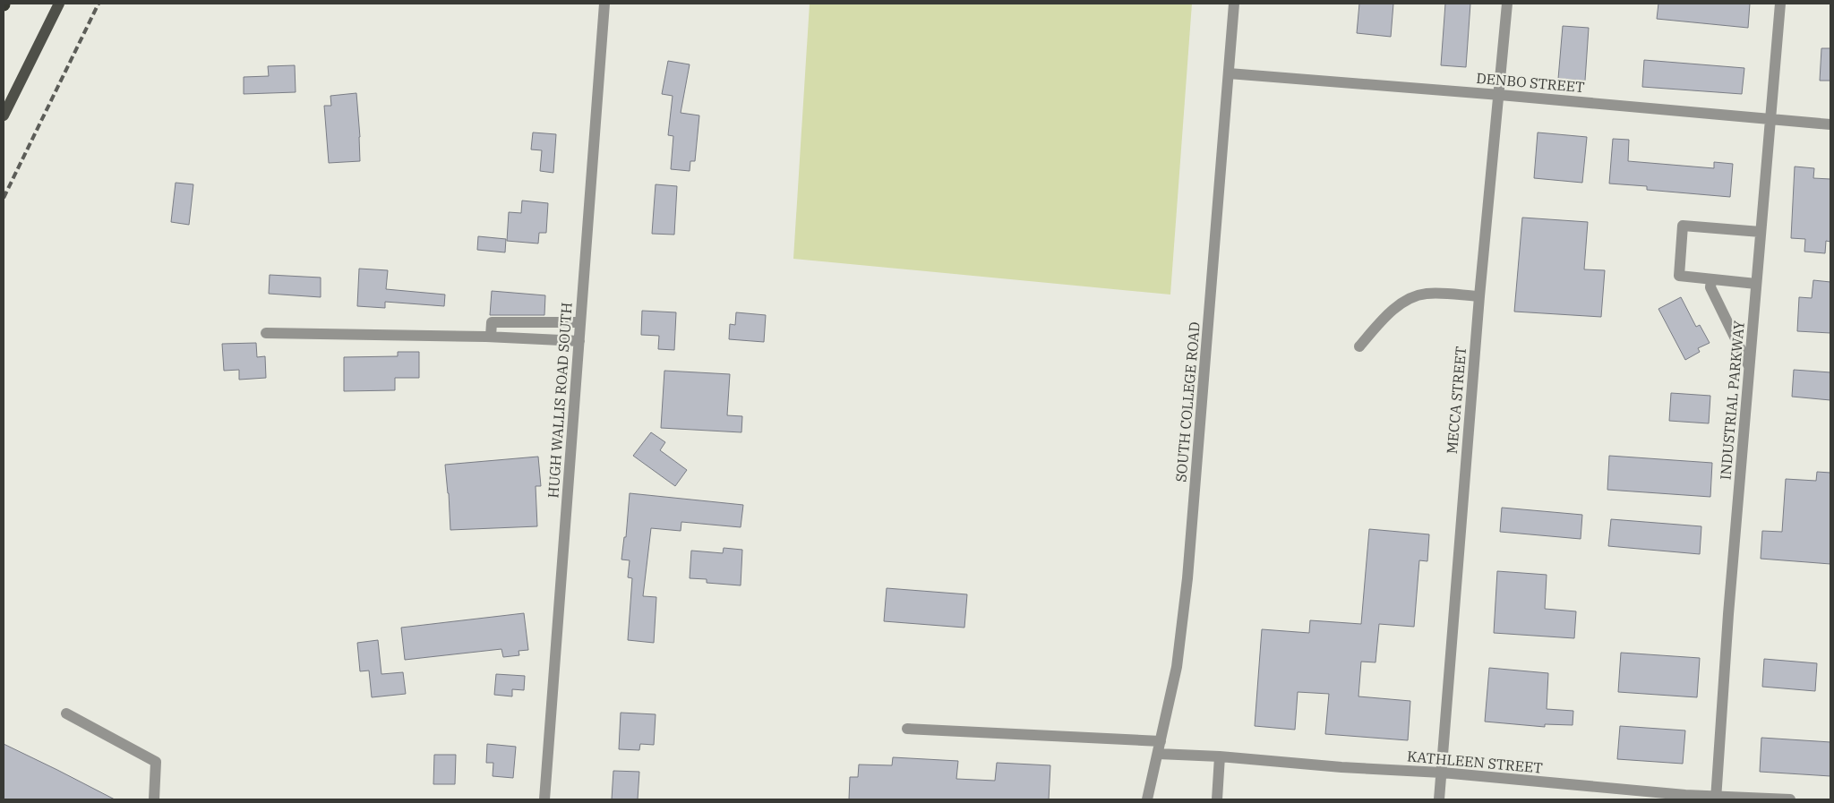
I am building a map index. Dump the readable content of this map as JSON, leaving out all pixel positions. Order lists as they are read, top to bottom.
{
  "streets": {
    "street": [
      "DENBO STREET",
      "HUGH WALLIS ROAD SOUTH",
      "MECCA STREET",
      "INDUSTRIAL PARKWAY",
      "SOUTH COLLEGE ROAD",
      "KATHLEEN STREET"
    ]
  },
  "crossings": [
    ["DENBO STREET", "MECCA STREET"],
    ["DENBO STREET", "INDUSTRIAL PARKWAY"],
    ["DENBO STREET", "SOUTH COLLEGE ROAD"],
    ["MECCA STREET", "KATHLEEN STREET"],
    ["INDUSTRIAL PARKWAY", "KATHLEEN STREET"],
    ["SOUTH COLLEGE ROAD", "KATHLEEN STREET"]
  ]
}
